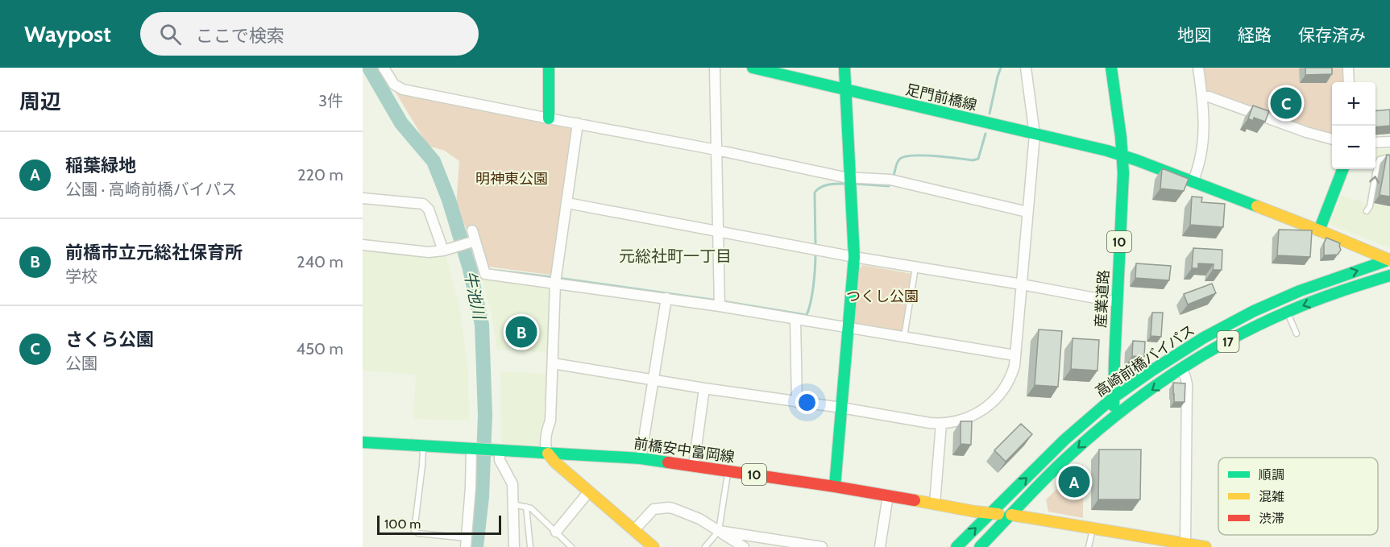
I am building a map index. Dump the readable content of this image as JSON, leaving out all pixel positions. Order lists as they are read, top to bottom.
{
  "streets": {
    "main road": [
      "足門前橋線",
      "10",
      "産業道路",
      "17",
      "高崎前橋バイパス",
      "前橋安中富岡線"
    ]
  },
  "crossings": [
    ["足門前橋線", "産業道路"],
    ["足門前橋線", "高崎前橋バイパス"],
    ["10", "前橋安中富岡線"],
    ["産業道路", "高崎前橋バイパス"],
    ["高崎前橋バイパス", "前橋安中富岡線"]
  ],
  "districts": ["元総社町一丁目"],
  "water": ["牛池川"],
  "parks": ["明神東公園", "つくし公園"],
  "legend": ["順調", "混雑", "渋滞"],
  "scale_bar": "100 m",
  "page": {
    "header": "Waypost",
    "search": "ここで検索",
    "nav": ["地図", "経路", "保存済み"],
    "heading": ["周辺", "3件"],
    "map_buttons": ["+", "−"],
    "pins": ["C", "B", "A"],
    "list": [
      {
        "mark": "A",
        "name": "稲葉緑地",
        "note": "公園 · 高崎前橋バイパス",
        "value": "220 m"
      },
      {
        "mark": "B",
        "name": "前橋市立元総社保育所",
        "note": "学校",
        "value": "240 m"
      },
      {
        "mark": "C",
        "name": "さくら公園",
        "note": "公園",
        "value": "450 m"
      }
    ],
    "scale": "100 m"
  }
}
